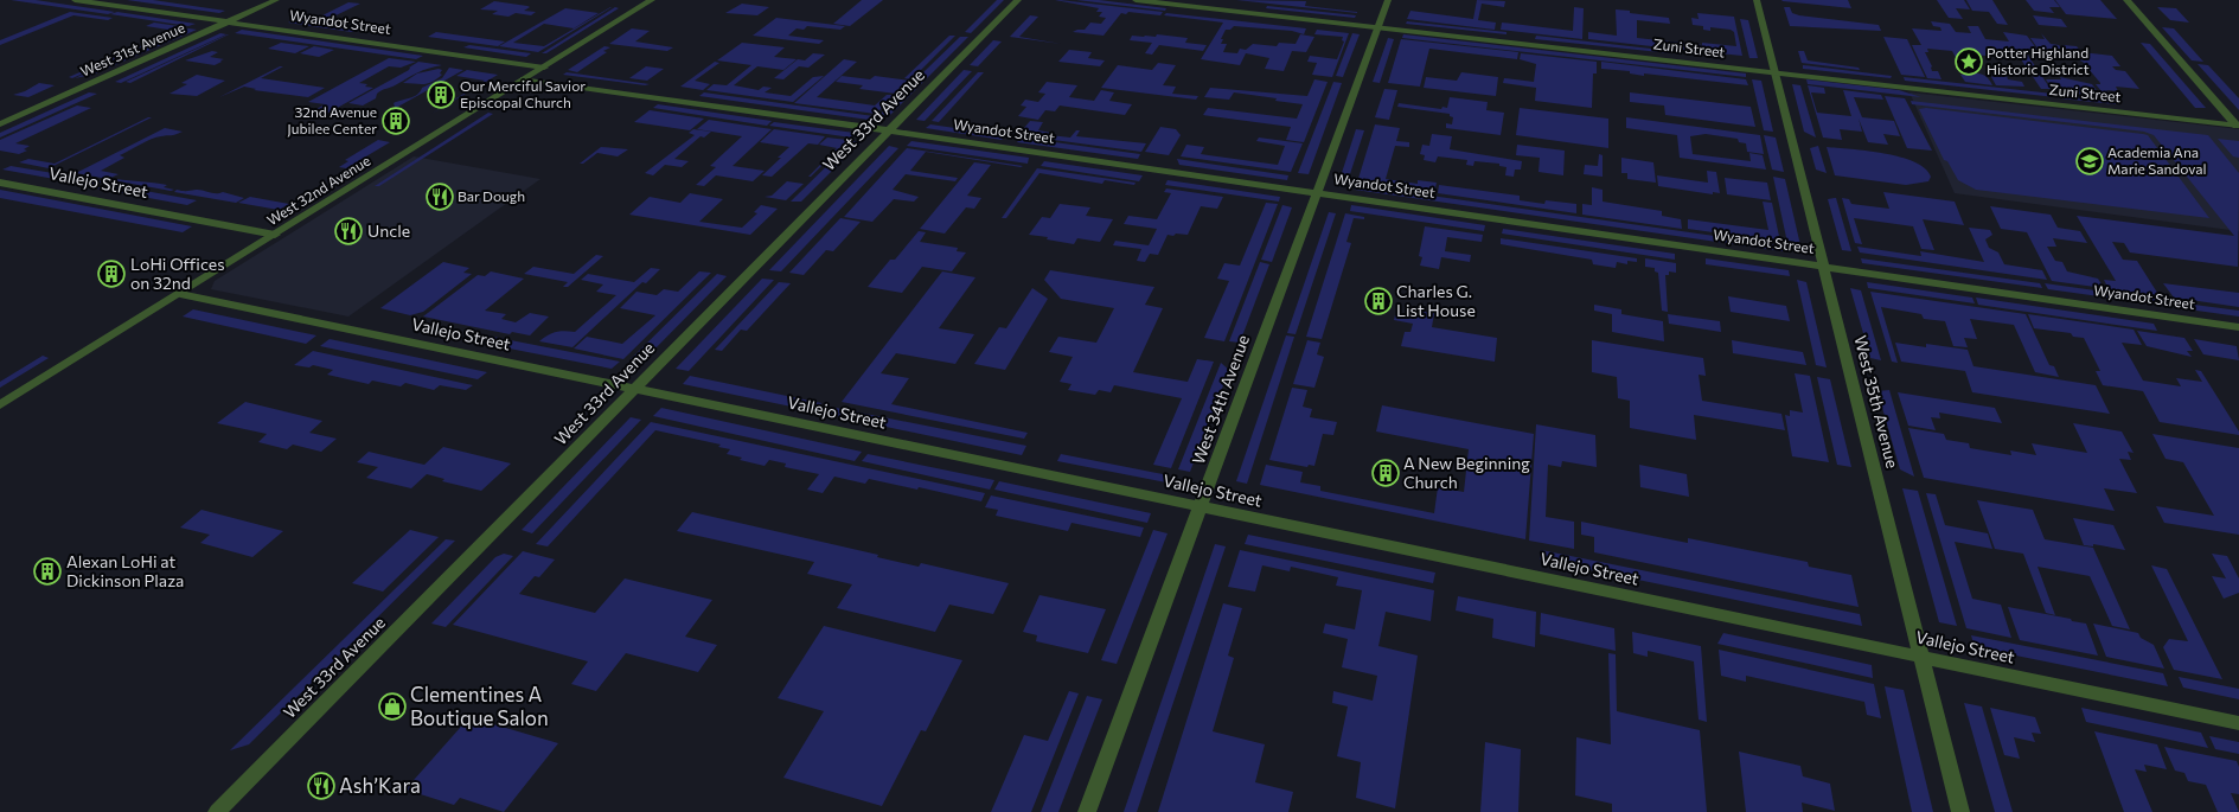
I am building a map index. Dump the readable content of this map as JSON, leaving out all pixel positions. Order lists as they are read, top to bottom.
{
  "streets": {
    "street": [
      "Wyandot Street",
      "Zuni Street",
      "West 31st Avenue",
      "West 33rd Avenue",
      "Vallejo Street",
      "West 32nd Avenue",
      "West 34th Avenue",
      "West 35th Avenue"
    ]
  },
  "crossings": [
    ["Wyandot Street", "West 31st Avenue"],
    ["Wyandot Street", "West 33rd Avenue"],
    ["Wyandot Street", "West 32nd Avenue"],
    ["Wyandot Street", "West 34th Avenue"],
    ["Wyandot Street", "West 35th Avenue"],
    ["Zuni Street", "West 34th Avenue"],
    ["Zuni Street", "West 35th Avenue"],
    ["West 33rd Avenue", "Vallejo Street"],
    ["Vallejo Street", "West 32nd Avenue"],
    ["Vallejo Street", "West 34th Avenue"],
    ["Vallejo Street", "West 35th Avenue"]
  ],
  "places": {
    "place": ["Potter Highland Historic District"],
    "building": [
      "Our Merciful Savior Episcopal Church",
      "32nd Avenue Jubilee Center",
      "LoHi Offices on 32nd",
      "Charles G. List House",
      "A New Beginning Church",
      "Alexan LoHi at Dickinson Plaza"
    ],
    "school or university": ["Academia Ana Marie Sandoval"],
    "restaurant": ["Bar Dough", "Uncle", "Ash’Kara"],
    "shop": ["Clementines A Boutique Salon"]
  }
}
